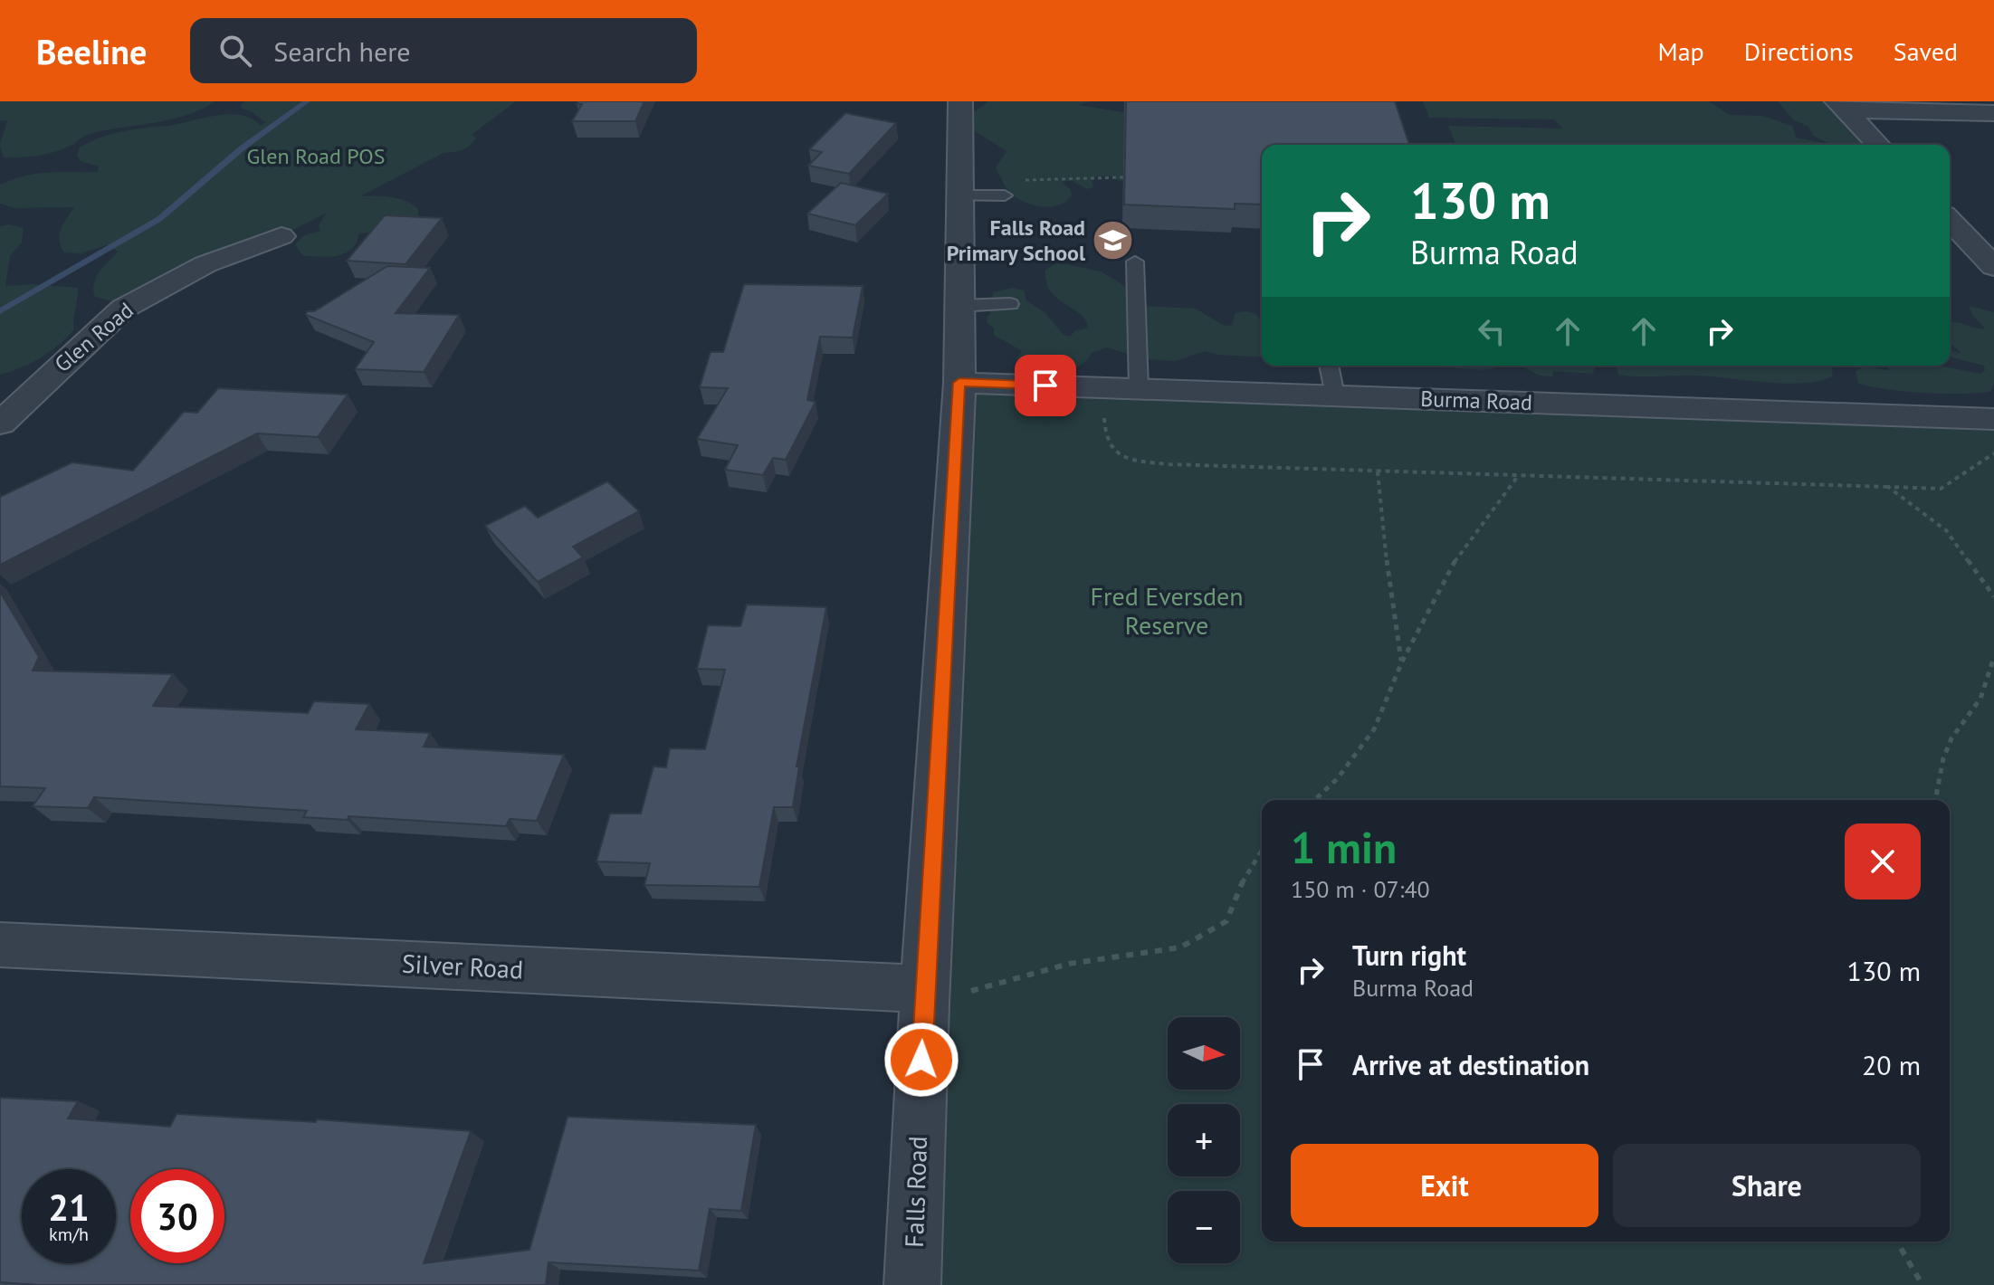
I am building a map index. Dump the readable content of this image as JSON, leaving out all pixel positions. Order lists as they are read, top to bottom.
{
  "streets": {
    "street": [
      "Glen Road",
      "Burma Road",
      "Silver Road",
      "Falls Road"
    ]
  },
  "crossings": [
    ["Burma Road", "Falls Road"],
    ["Silver Road", "Falls Road"]
  ],
  "parks": ["Glen Road POS", "Fred Eversden Reserve"],
  "places": {
    "school or university": ["Falls Road Primary School"]
  },
  "north": "right",
  "page": {
    "header": "Beeline",
    "search": "Search here",
    "nav": ["Map", "Directions", "Saved"],
    "turn": ["130 m", "Burma Road"],
    "heading": ["1 min", "150 m · 07:40"],
    "list": [
      {
        "name": "Turn right",
        "note": "Burma Road",
        "value": "130 m"
      },
      {
        "name": "Arrive at destination",
        "value": "20 m"
      }
    ],
    "map_buttons": ["+", "−"],
    "buttons": ["Exit", "Share"],
    "speed": "21 km/h",
    "limit": "30"
  }
}
